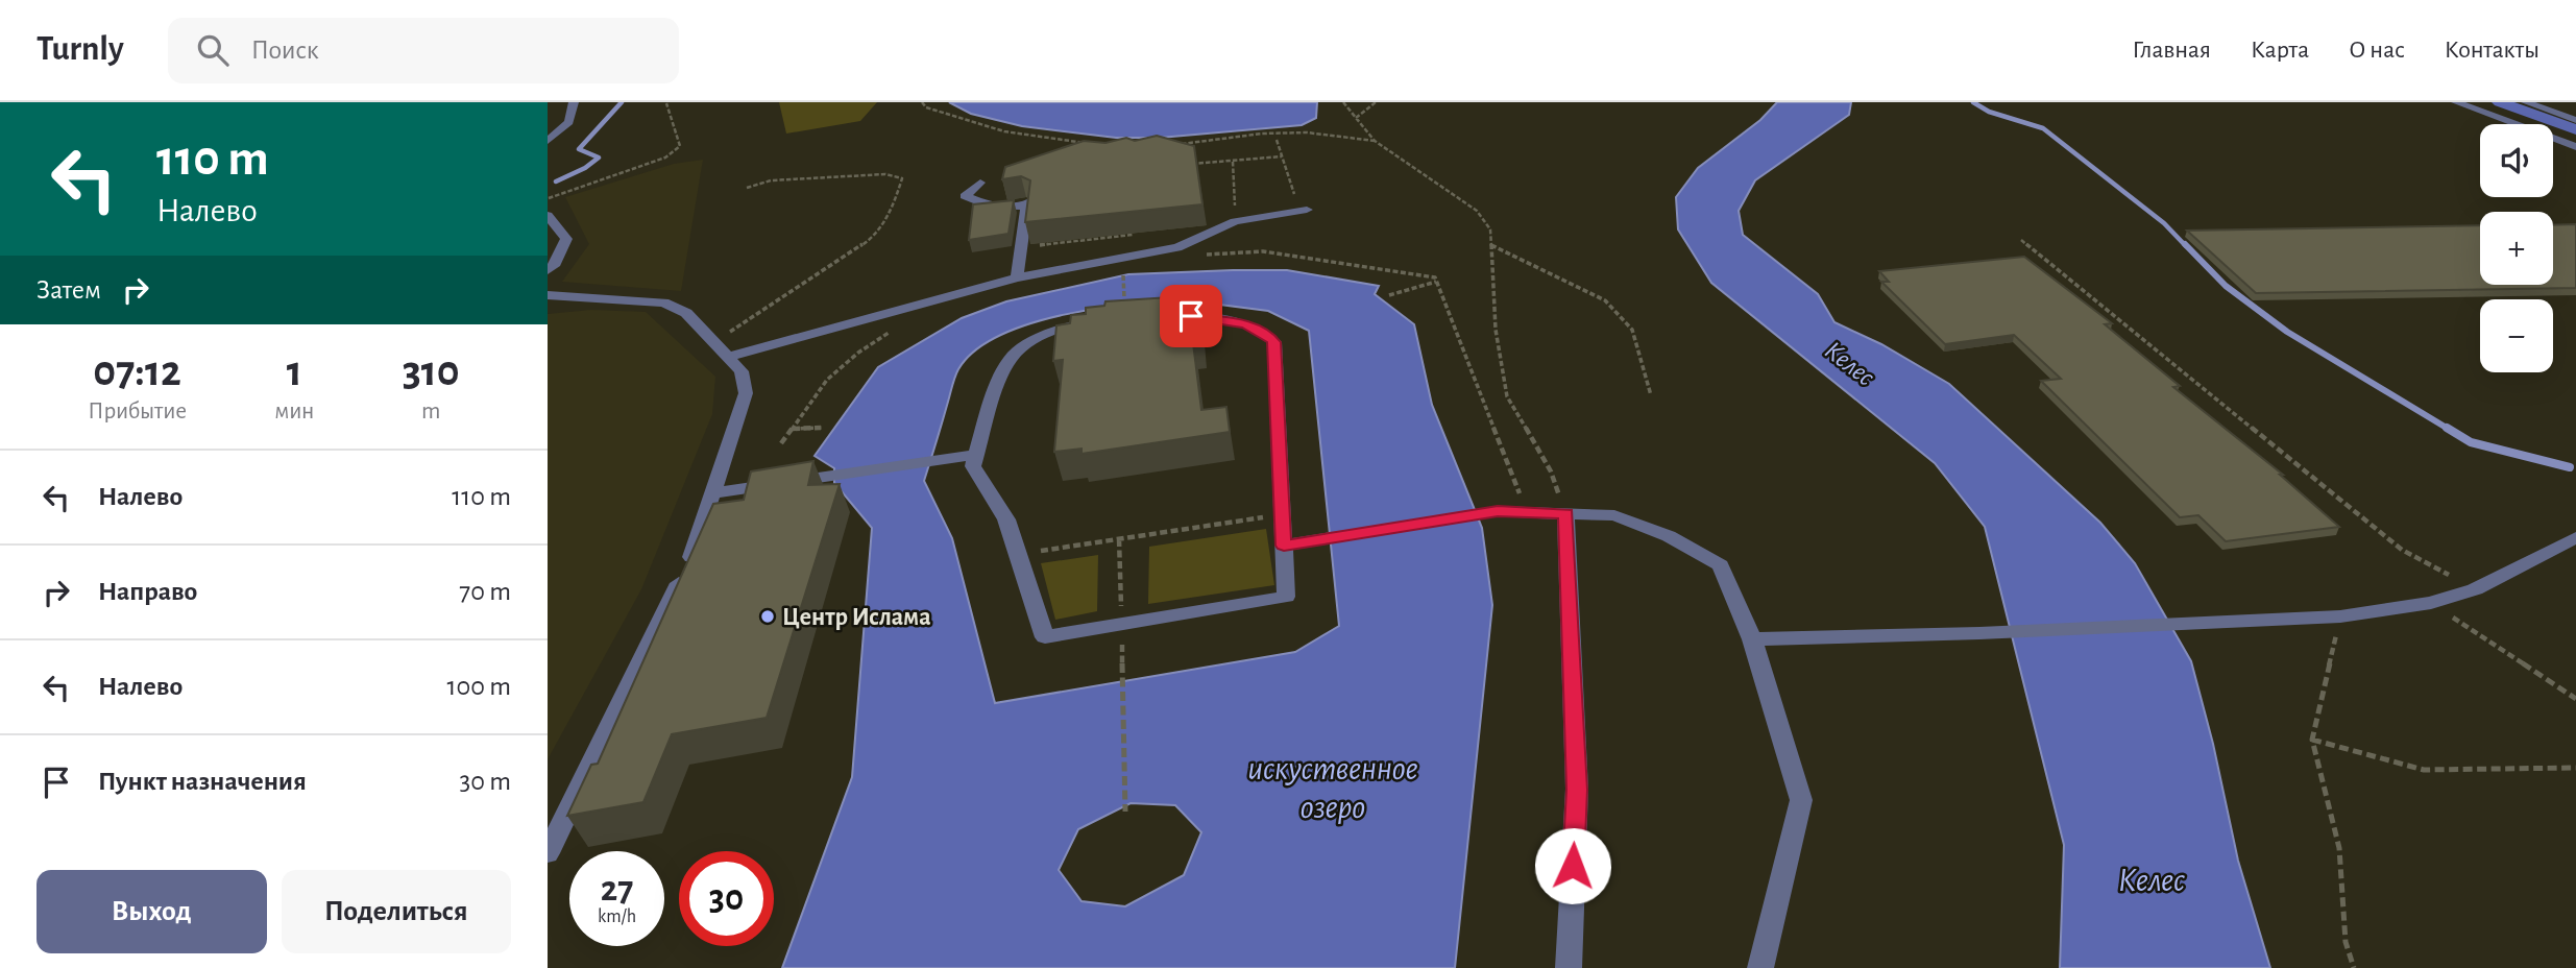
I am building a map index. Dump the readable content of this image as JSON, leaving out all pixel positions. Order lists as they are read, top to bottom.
{
  "water": ["Келес", "искуственное озеро"],
  "places": ["Центр Ислама"],
  "page": {
    "header": "Turnly",
    "search": "Поиск",
    "nav": [
      "Главная",
      "Карта",
      "О нас",
      "Контакты"
    ],
    "turn": ["110 m", "Налево"],
    "map_buttons": ["+", "−"],
    "then": "Затем",
    "eta": [
      "07:12",
      "Прибытие",
      "1",
      "мин",
      "310",
      "m"
    ],
    "list": [
      {
        "name": "Налево",
        "value": "110 m"
      },
      {
        "name": "Направо",
        "value": "70 m"
      },
      {
        "name": "Налево",
        "value": "100 m"
      },
      {
        "name": "Пункт назначения",
        "value": "30 m"
      }
    ],
    "speed": "27 km/h",
    "limit": "30",
    "buttons": ["Выход", "Поделиться"]
  }
}
